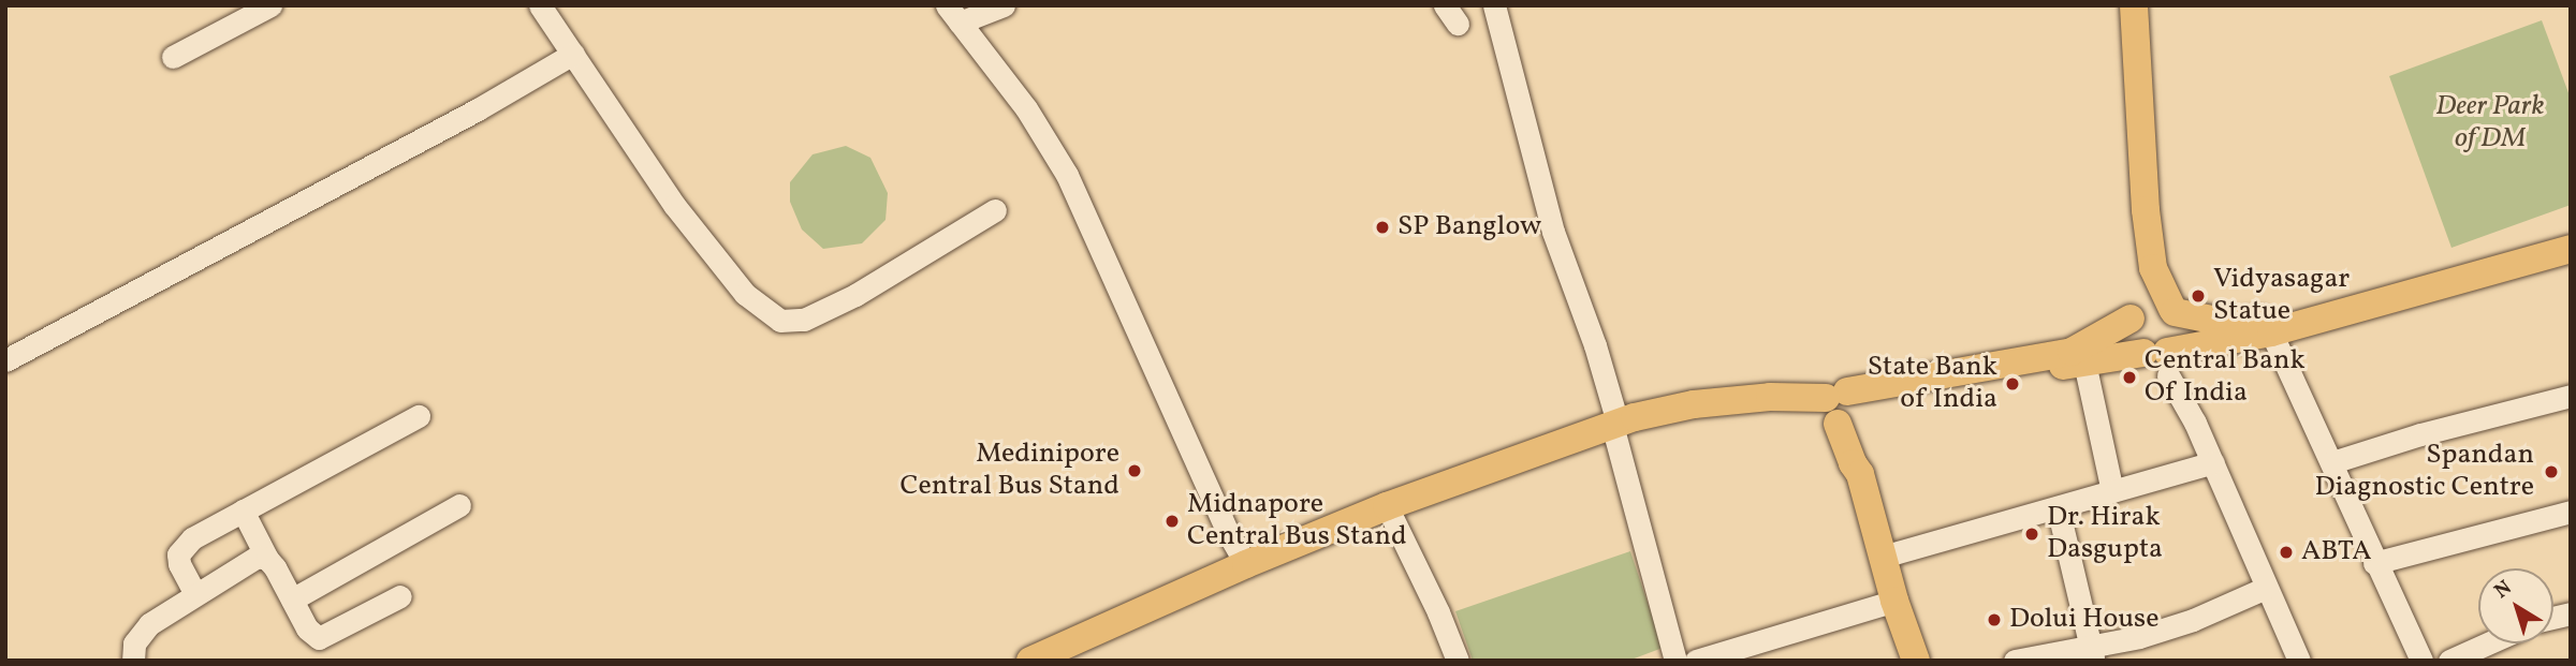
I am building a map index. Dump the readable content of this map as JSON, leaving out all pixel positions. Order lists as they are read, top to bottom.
{
  "parks": ["Deer Park of DM"],
  "places": [
    "SP Banglow",
    "Vidyasagar Statue",
    "Central Bank Of India",
    "State Bank of India",
    "Medinipore Central Bus Stand",
    "Spandan Diagnostic Centre",
    "Midnapore Central Bus Stand",
    "Dr. Hirak Dasgupta",
    "ABTA",
    "Dolui House"
  ],
  "north": "top left"
}
